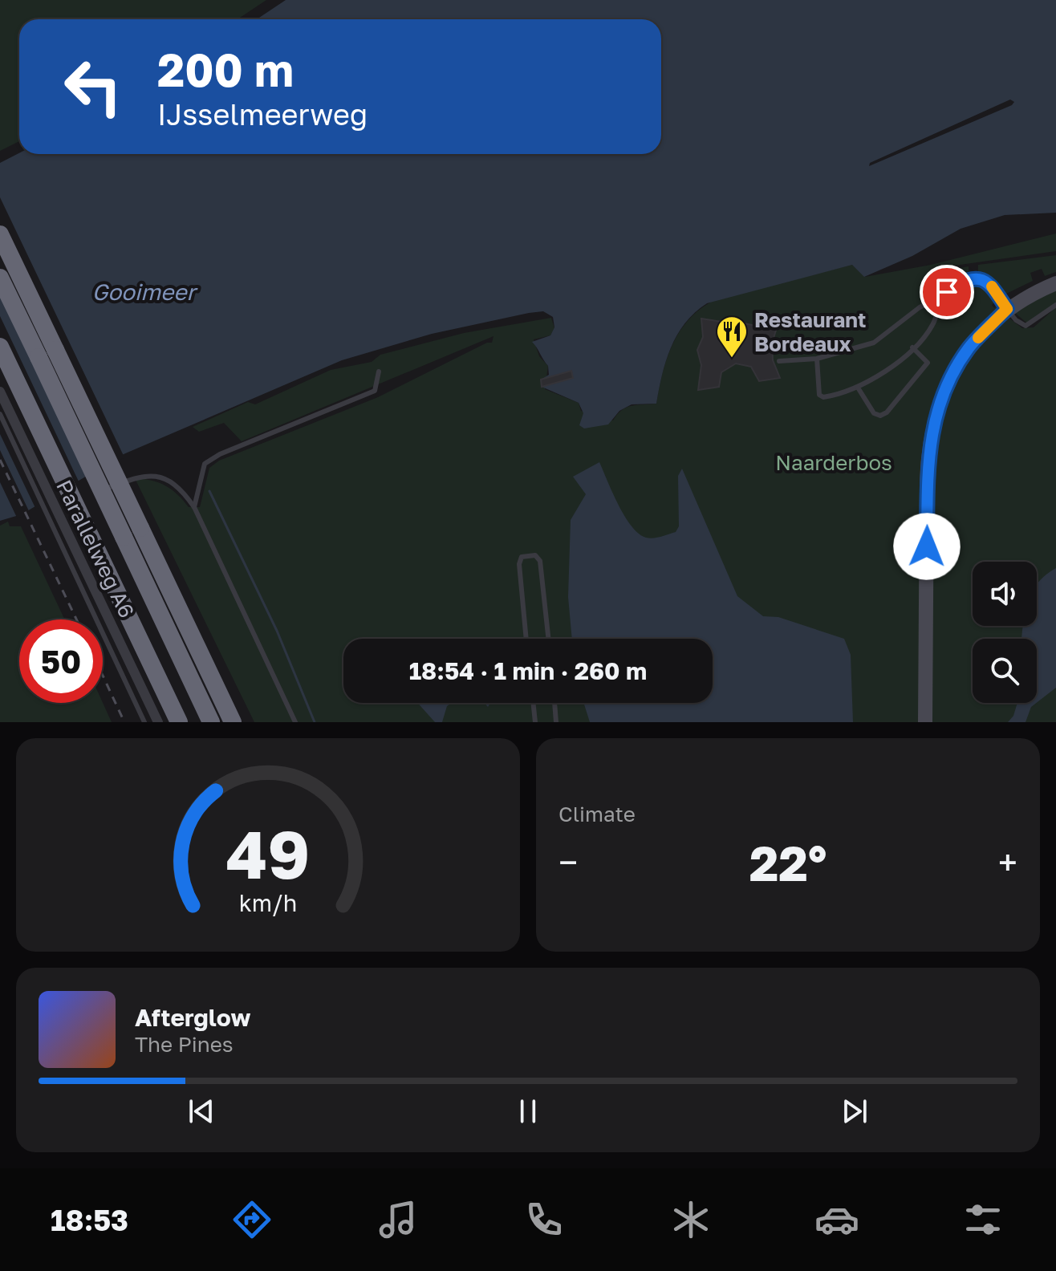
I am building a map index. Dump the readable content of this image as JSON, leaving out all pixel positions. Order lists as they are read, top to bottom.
{
  "streets": {
    "street": ["Parallelweg A6"]
  },
  "water": ["Gooimeer"],
  "parks": ["Naarderbos"],
  "places": {
    "restaurant": ["Restaurant Bordeaux"]
  },
  "page": {
    "turn": ["200 m", "IJsselmeerweg"],
    "limit": "50",
    "trip": "18:54 · 1 min · 260 m",
    "tile": "Climate",
    "heat": ["−", "22°", "+"],
    "song": ["Afterglow", "The Pines"],
    "tabs": "18:53",
    "gauge": ["49", "km/h"]
  }
}
